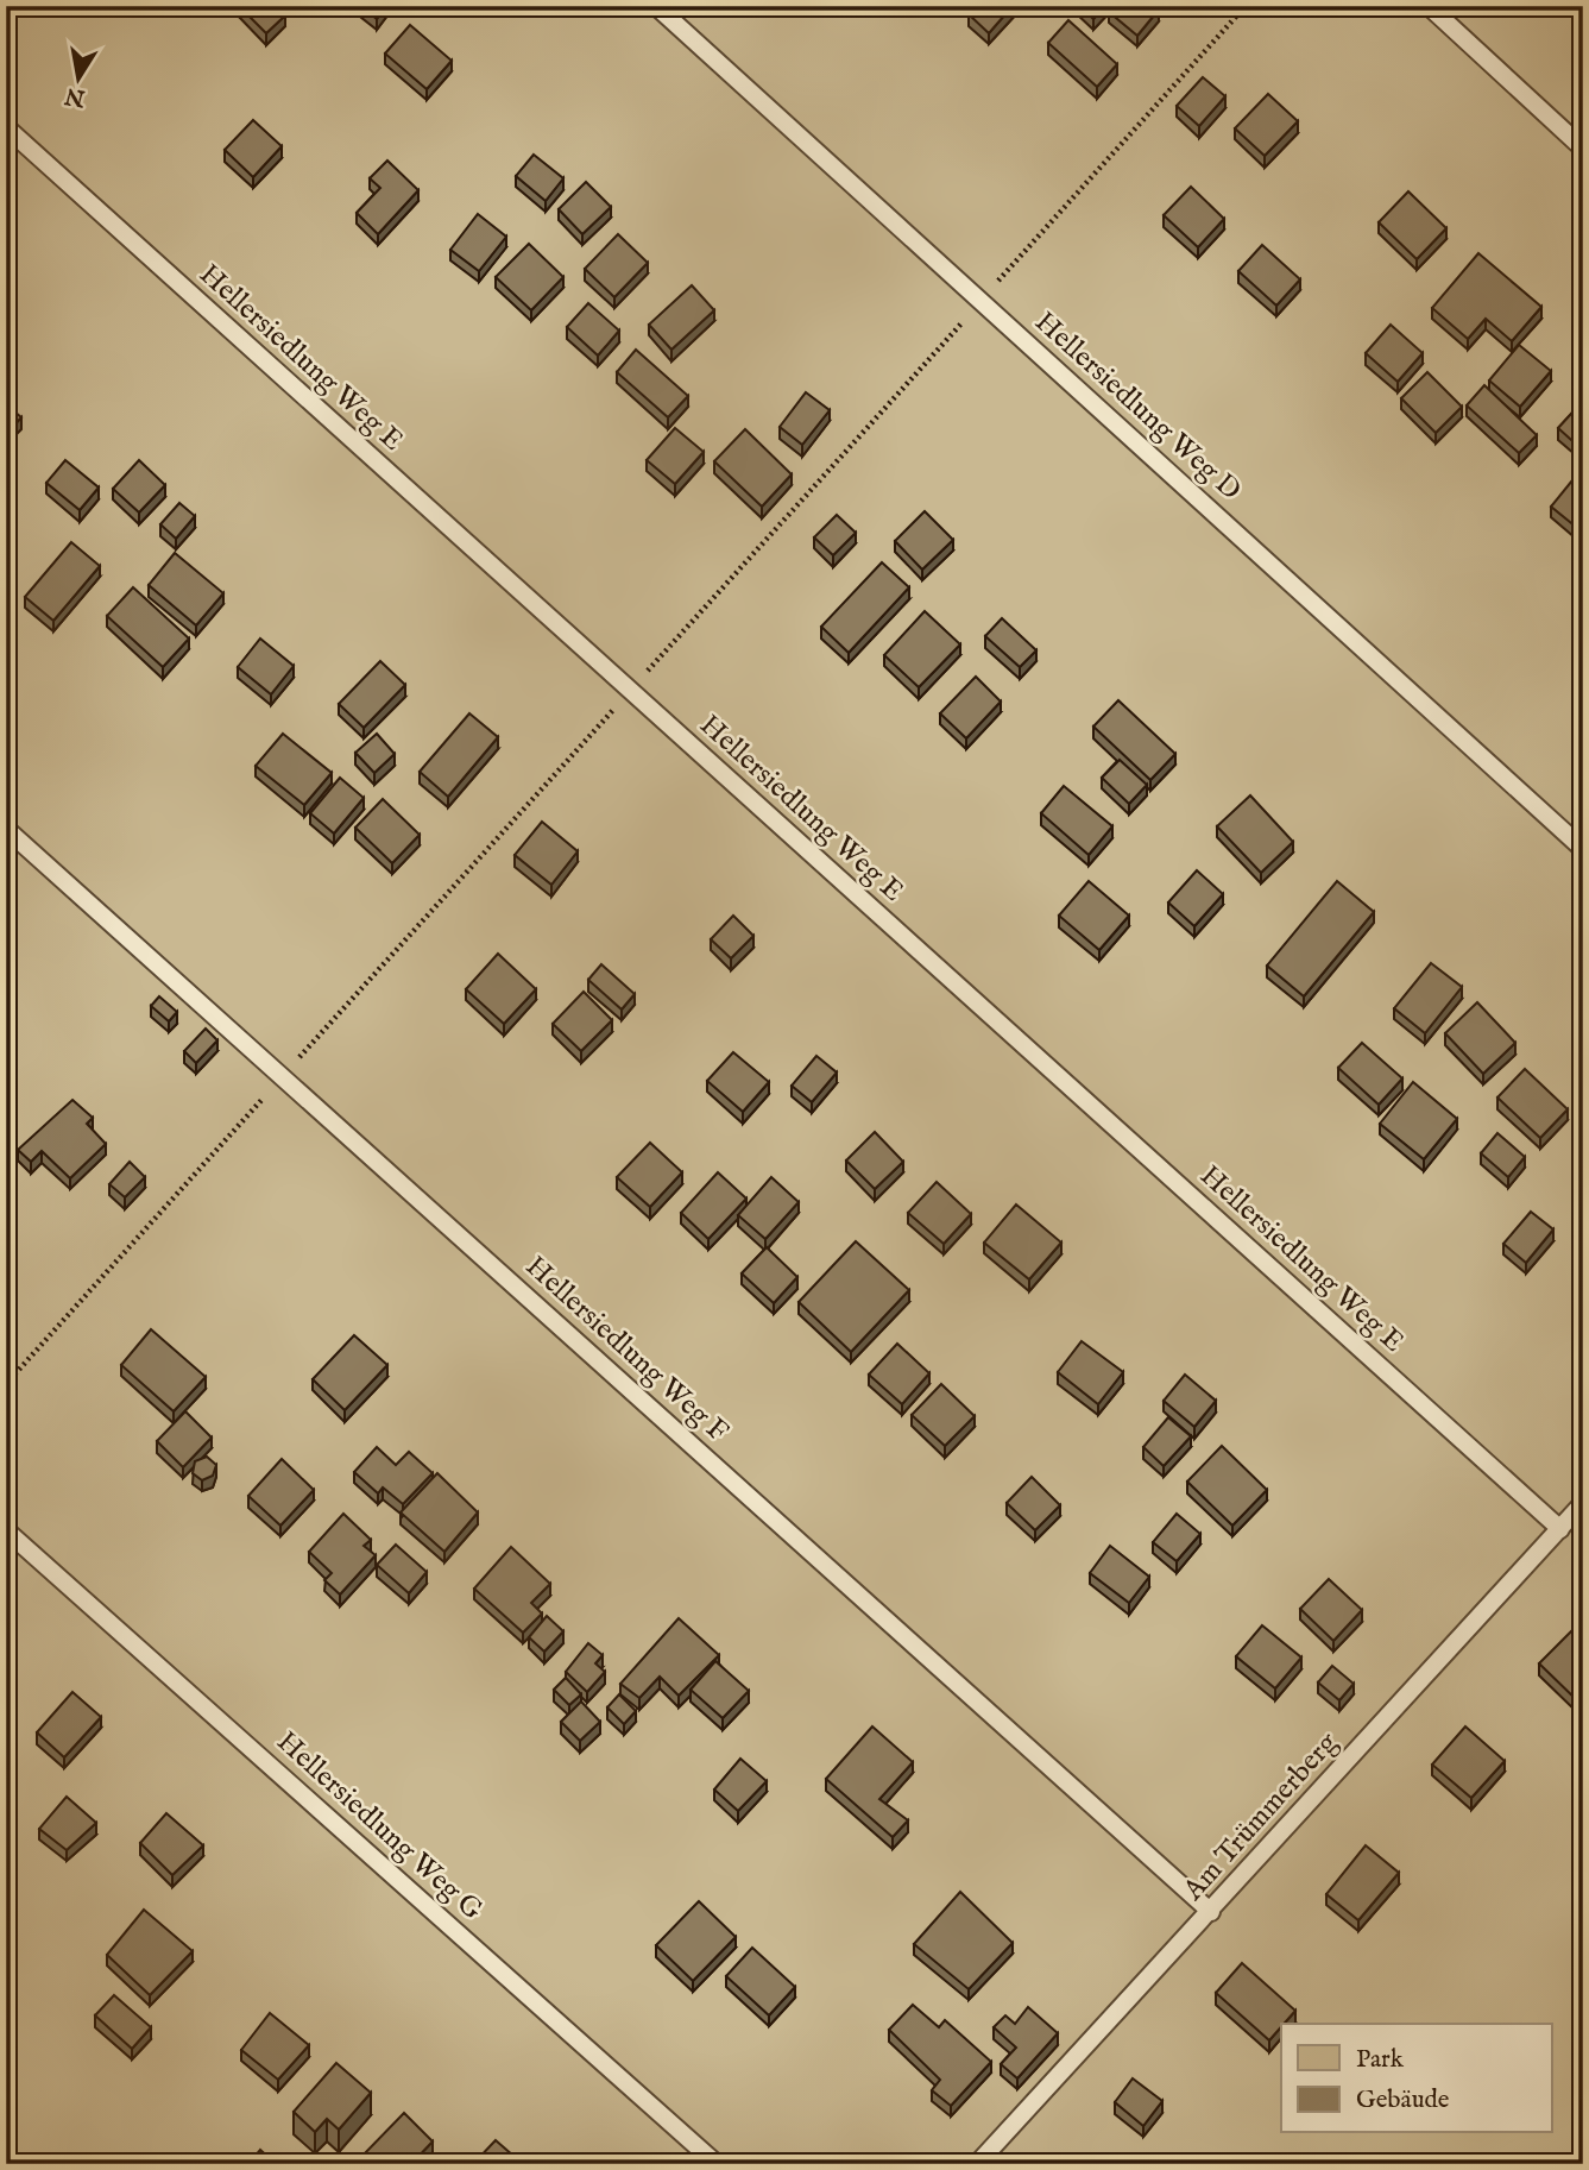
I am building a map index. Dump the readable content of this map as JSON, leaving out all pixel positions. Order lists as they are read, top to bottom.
{
  "streets": {
    "lane": [
      "Hellersiedlung Weg E",
      "Hellersiedlung Weg D",
      "Hellersiedlung Weg F",
      "Am Trümmerberg",
      "Hellersiedlung Weg G"
    ]
  },
  "crossings": [
    ["Hellersiedlung Weg E", "Am Trümmerberg"],
    ["Hellersiedlung Weg F", "Am Trümmerberg"]
  ],
  "legend": ["Park", "Gebäude"],
  "north": "bottom"
}
